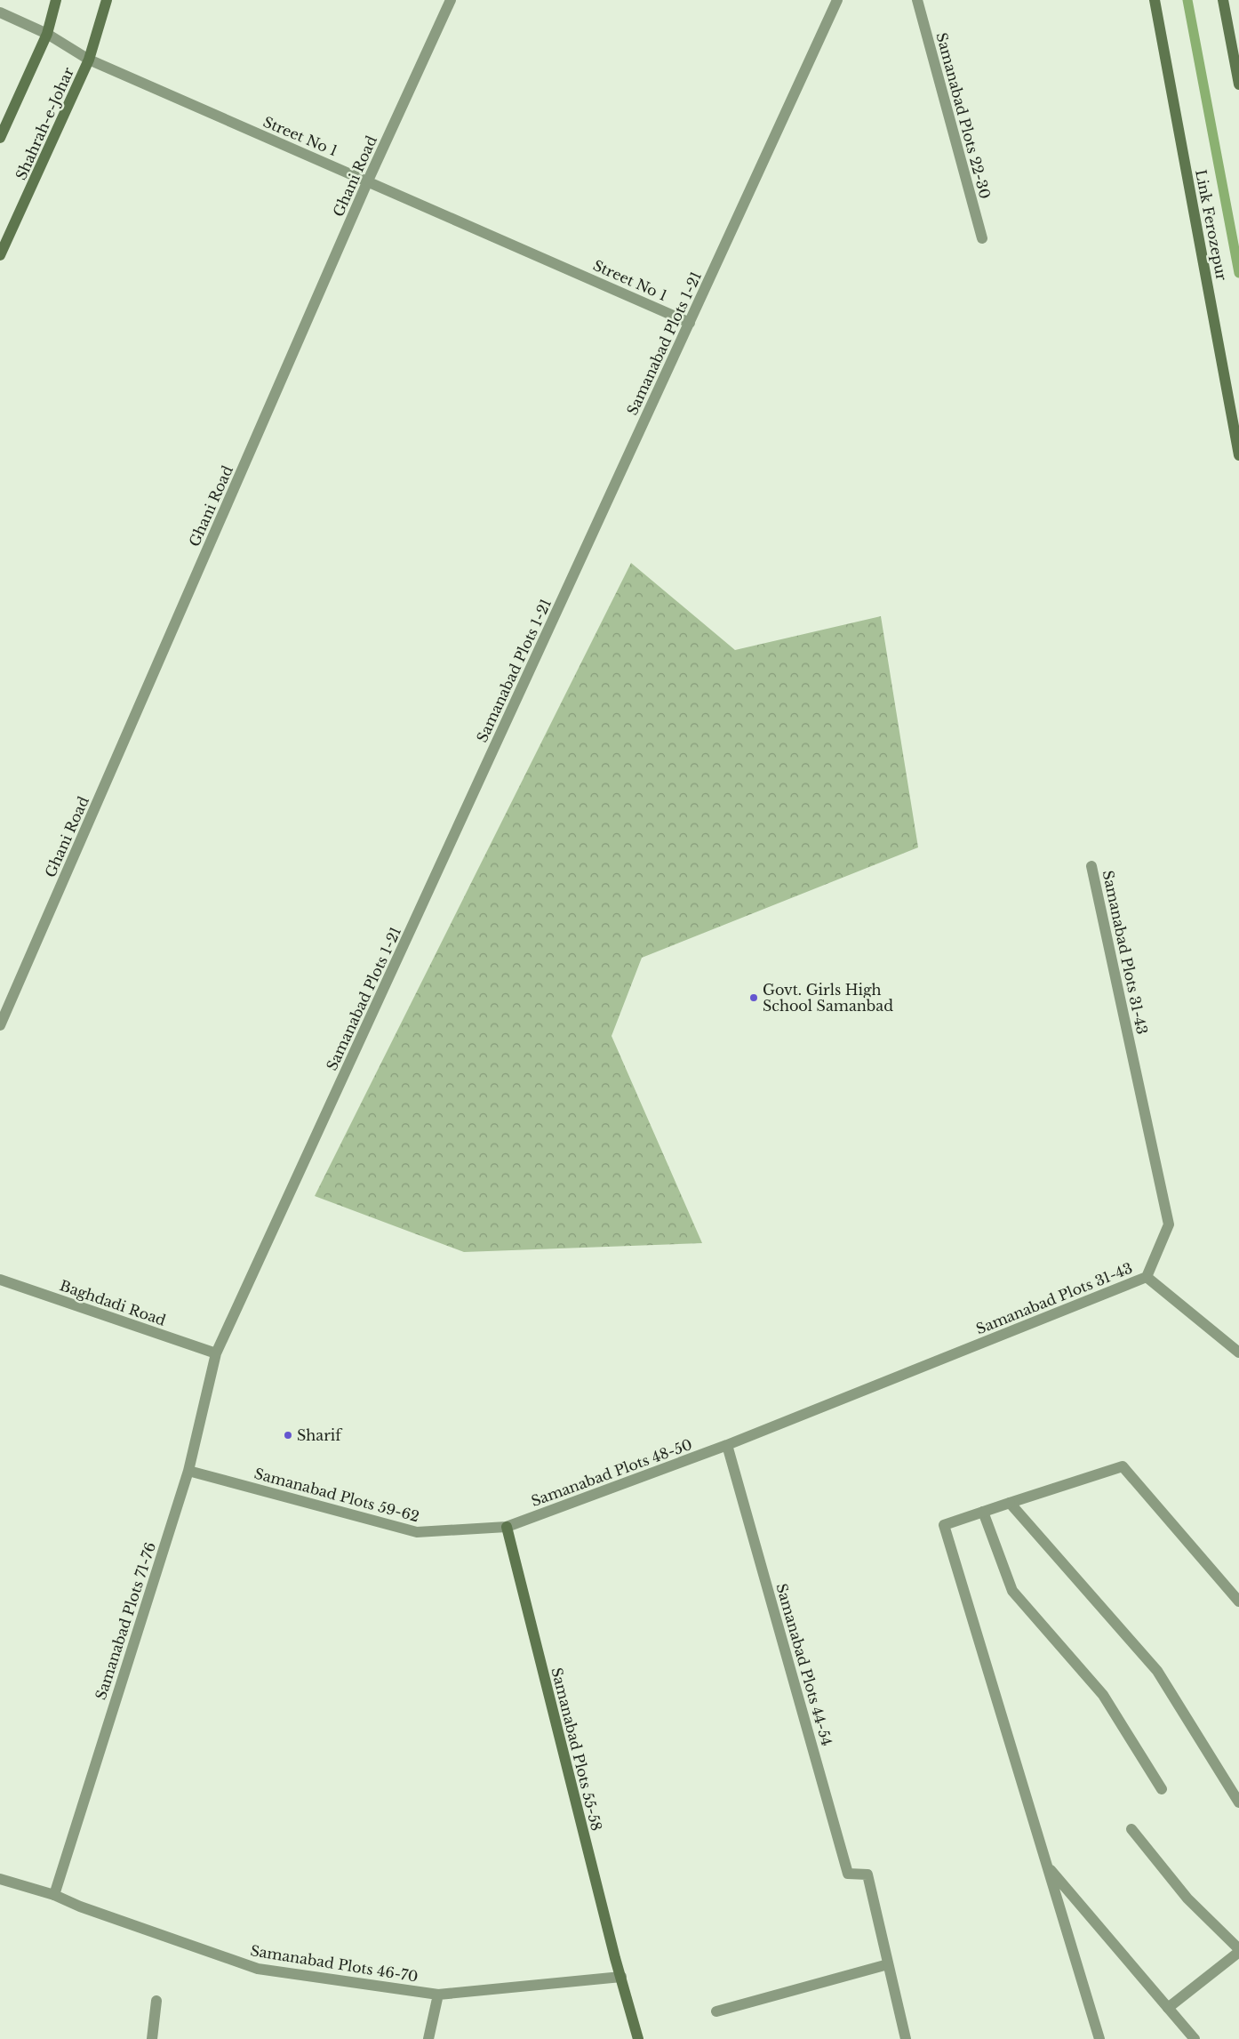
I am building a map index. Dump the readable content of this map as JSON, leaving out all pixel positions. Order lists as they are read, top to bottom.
{
  "streets": {
    "main road": ["Shahrah-e-Johar", "Link Ferozepur", "Samanabad Plots 55-58"],
    "street": [
      "Samanabad Plots 22-30",
      "Street No 1",
      "Ghani Road",
      "Samanabad Plots 1-21",
      "Samanabad Plots 31-43",
      "Baghdadi Road",
      "Samanabad Plots 48-50",
      "Samanabad Plots 59-62",
      "Samanabad Plots 71-76",
      "Samanabad Plots 44-54",
      "Samanabad Plots 46-70"
    ]
  },
  "crossings": [
    ["Shahrah-e-Johar", "Street No 1"],
    ["Street No 1", "Ghani Road"],
    ["Street No 1", "Samanabad Plots 1-21"],
    ["Samanabad Plots 1-21", "Baghdadi Road"],
    ["Samanabad Plots 1-21", "Samanabad Plots 71-76"],
    ["Samanabad Plots 31-43", "Samanabad Plots 48-50"],
    ["Samanabad Plots 31-43", "Samanabad Plots 44-54"],
    ["Baghdadi Road", "Samanabad Plots 71-76"],
    ["Samanabad Plots 48-50", "Samanabad Plots 59-62"],
    ["Samanabad Plots 48-50", "Samanabad Plots 44-54"],
    ["Samanabad Plots 48-50", "Samanabad Plots 55-58"],
    ["Samanabad Plots 59-62", "Samanabad Plots 71-76"],
    ["Samanabad Plots 59-62", "Samanabad Plots 55-58"],
    ["Samanabad Plots 71-76", "Samanabad Plots 46-70"],
    ["Samanabad Plots 55-58", "Samanabad Plots 46-70"]
  ],
  "places": ["Govt. Girls High School Samanbad", "Sharif"]
}
